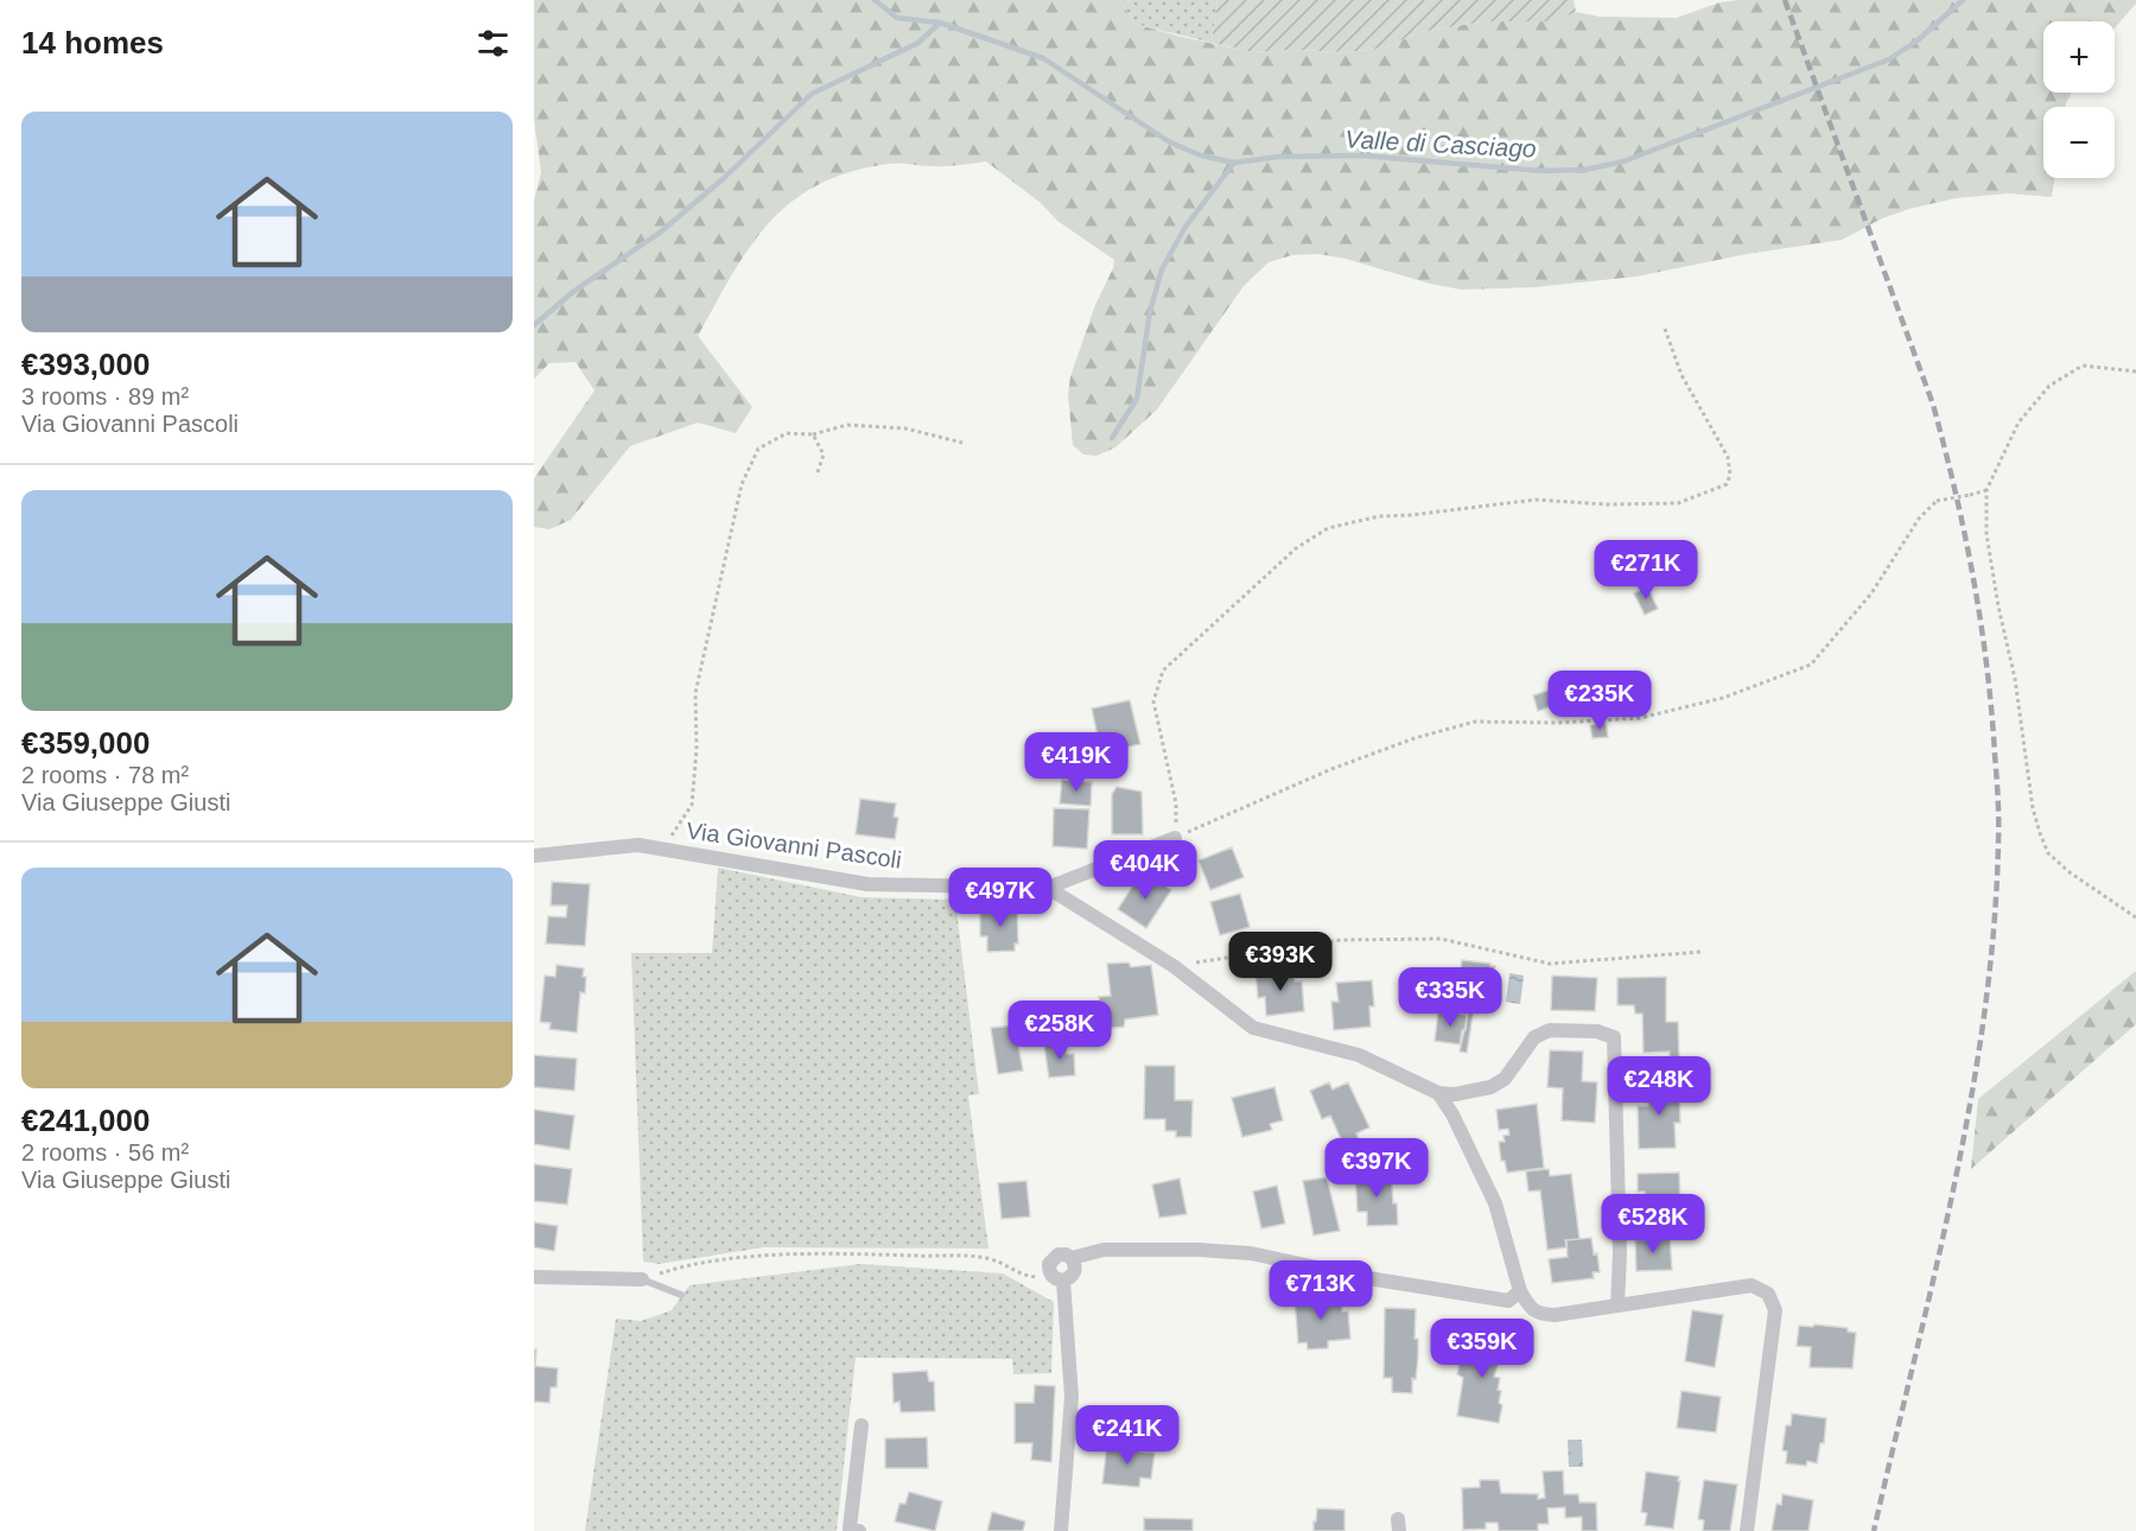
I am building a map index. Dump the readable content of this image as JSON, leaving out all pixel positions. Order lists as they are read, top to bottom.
{
  "streets": {
    "street": ["Via Giovanni Pascoli"]
  },
  "water": ["Valle di Casciago"],
  "page": {
    "heading": "14 homes",
    "map_buttons": ["+", "−"],
    "list": [
      {
        "name": "€393,000",
        "note": "3 rooms · 89 m² · Via Giovanni Pascoli"
      },
      {
        "name": "€359,000",
        "note": "2 rooms · 78 m² · Via Giuseppe Giusti"
      },
      {
        "name": "€241,000",
        "note": "2 rooms · 56 m² · Via Giuseppe Giusti"
      }
    ],
    "price": [
      "€271K",
      "€235K",
      "€419K",
      "€404K",
      "€497K",
      "€393K",
      "€335K",
      "€258K",
      "€248K",
      "€397K",
      "€528K",
      "€713K",
      "€359K",
      "€241K"
    ]
  }
}
